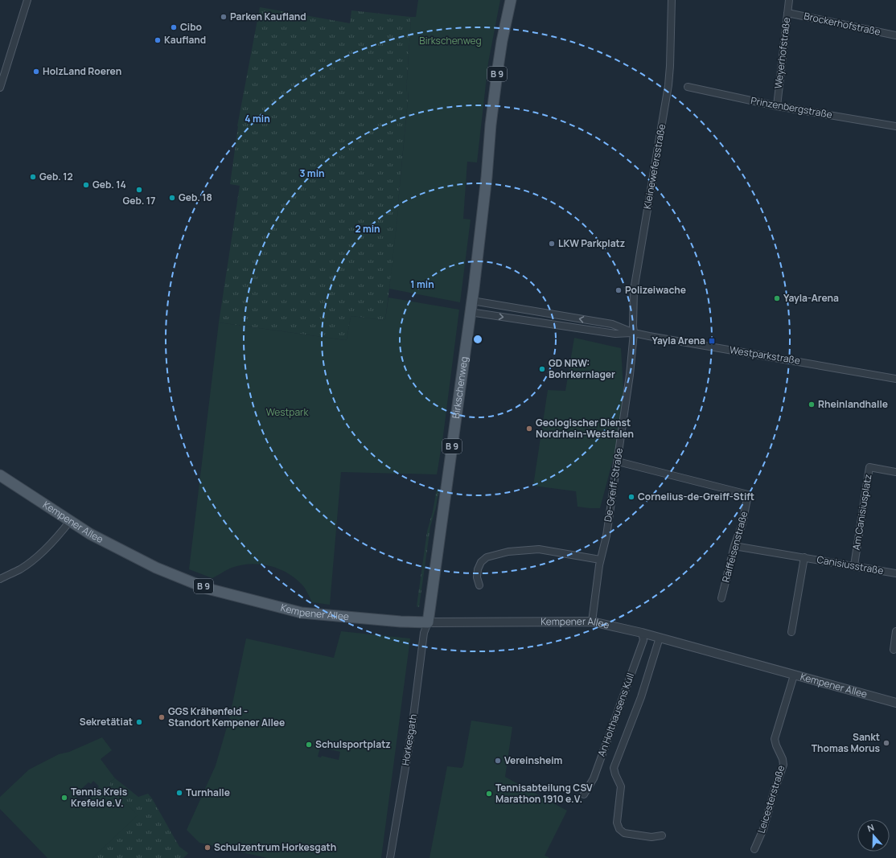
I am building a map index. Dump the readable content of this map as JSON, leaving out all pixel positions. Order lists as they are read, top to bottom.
{
  "streets": {
    "main road": ["B 9", "Birkschenweg", "Kempener Allee"],
    "street": [
      "Brockerhofstraße",
      "Weyerhofstraße",
      "Prinzenbergstraße",
      "Kleinewefersstraße",
      "Westparkstraße",
      "De-Greiff-Straße",
      "Am Canisiusplatz",
      "Raiffeisenstraße",
      "Canisiusstraße",
      "An Holthausens Kull",
      "Horkesgath",
      "Leicesterstraße"
    ]
  },
  "crossings": [
    ["Brockerhofstraße", "Weyerhofstraße"],
    ["Weyerhofstraße", "Prinzenbergstraße"],
    ["Kleinewefersstraße", "Westparkstraße"],
    ["Kleinewefersstraße", "De-Greiff-Straße"],
    ["Westparkstraße", "Birkschenweg"],
    ["Westparkstraße", "De-Greiff-Straße"],
    ["Birkschenweg", "Kempener Allee"],
    ["Birkschenweg", "Horkesgath"],
    ["De-Greiff-Straße", "Kempener Allee"],
    ["De-Greiff-Straße", "Raiffeisenstraße"],
    ["Am Canisiusplatz", "Canisiusstraße"],
    ["Kempener Allee", "An Holthausens Kull"],
    ["Kempener Allee", "Horkesgath"],
    ["Kempener Allee", "Leicesterstraße"],
    ["Raiffeisenstraße", "Canisiusstraße"]
  ],
  "parks": ["Birkschenweg", "Westpark"],
  "places": {
    "other": [
      "Parken Kaufland",
      "Cibo",
      "Kaufland",
      "HolzLand Roeren",
      "Geb. 12",
      "Geb. 14",
      "Geb. 17",
      "Geb. 18",
      "LKW Parkplatz",
      "Polizeiwache",
      "Yayla-Arena",
      "GD NRW: Bohrkernlager",
      "Rheinlandhalle",
      "Geologischer Dienst Nordrhein-Westfalen",
      "Cornelius-de-Greiff-Stift",
      "GGS Krähenfeld - Standort Kempener Allee",
      "Sekretätiat",
      "Sankt Thomas Morus",
      "Schulsportplatz",
      "Vereinsheim",
      "Turnhalle",
      "Tennisabteilung CSV Marathon 1910 e.V.",
      "Tennis Kreis Krefeld e.V.",
      "Schulzentrum Horkesgath"
    ],
    "transit": ["Yayla Arena"]
  },
  "north": "top",
  "rings": [
    "4 min",
    "3 min",
    "2 min",
    "1 min"
  ]
}
